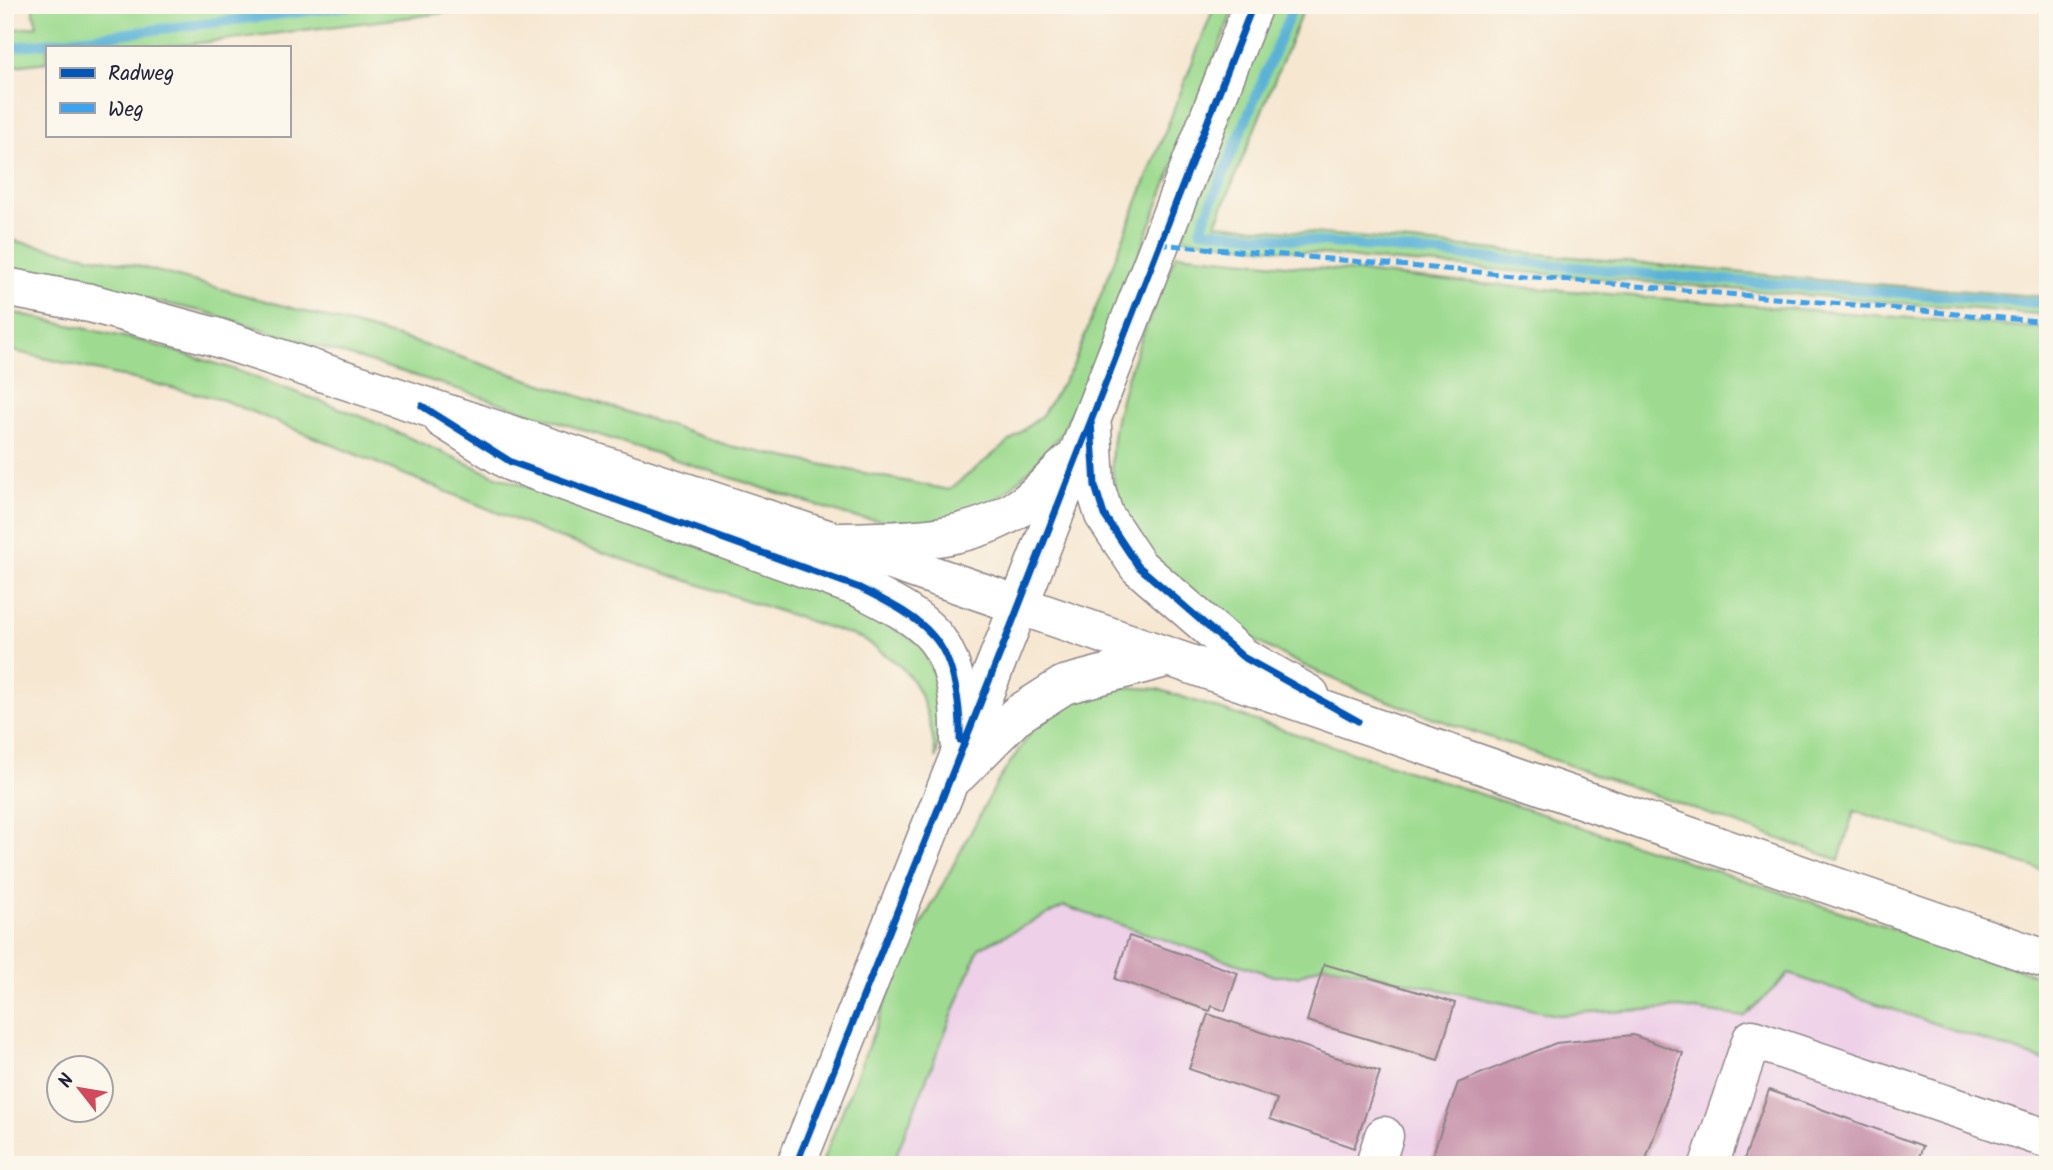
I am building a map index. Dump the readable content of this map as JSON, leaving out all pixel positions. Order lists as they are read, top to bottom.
{
  "legend": ["Radweg", "Weg"],
  "north": "top left"
}
